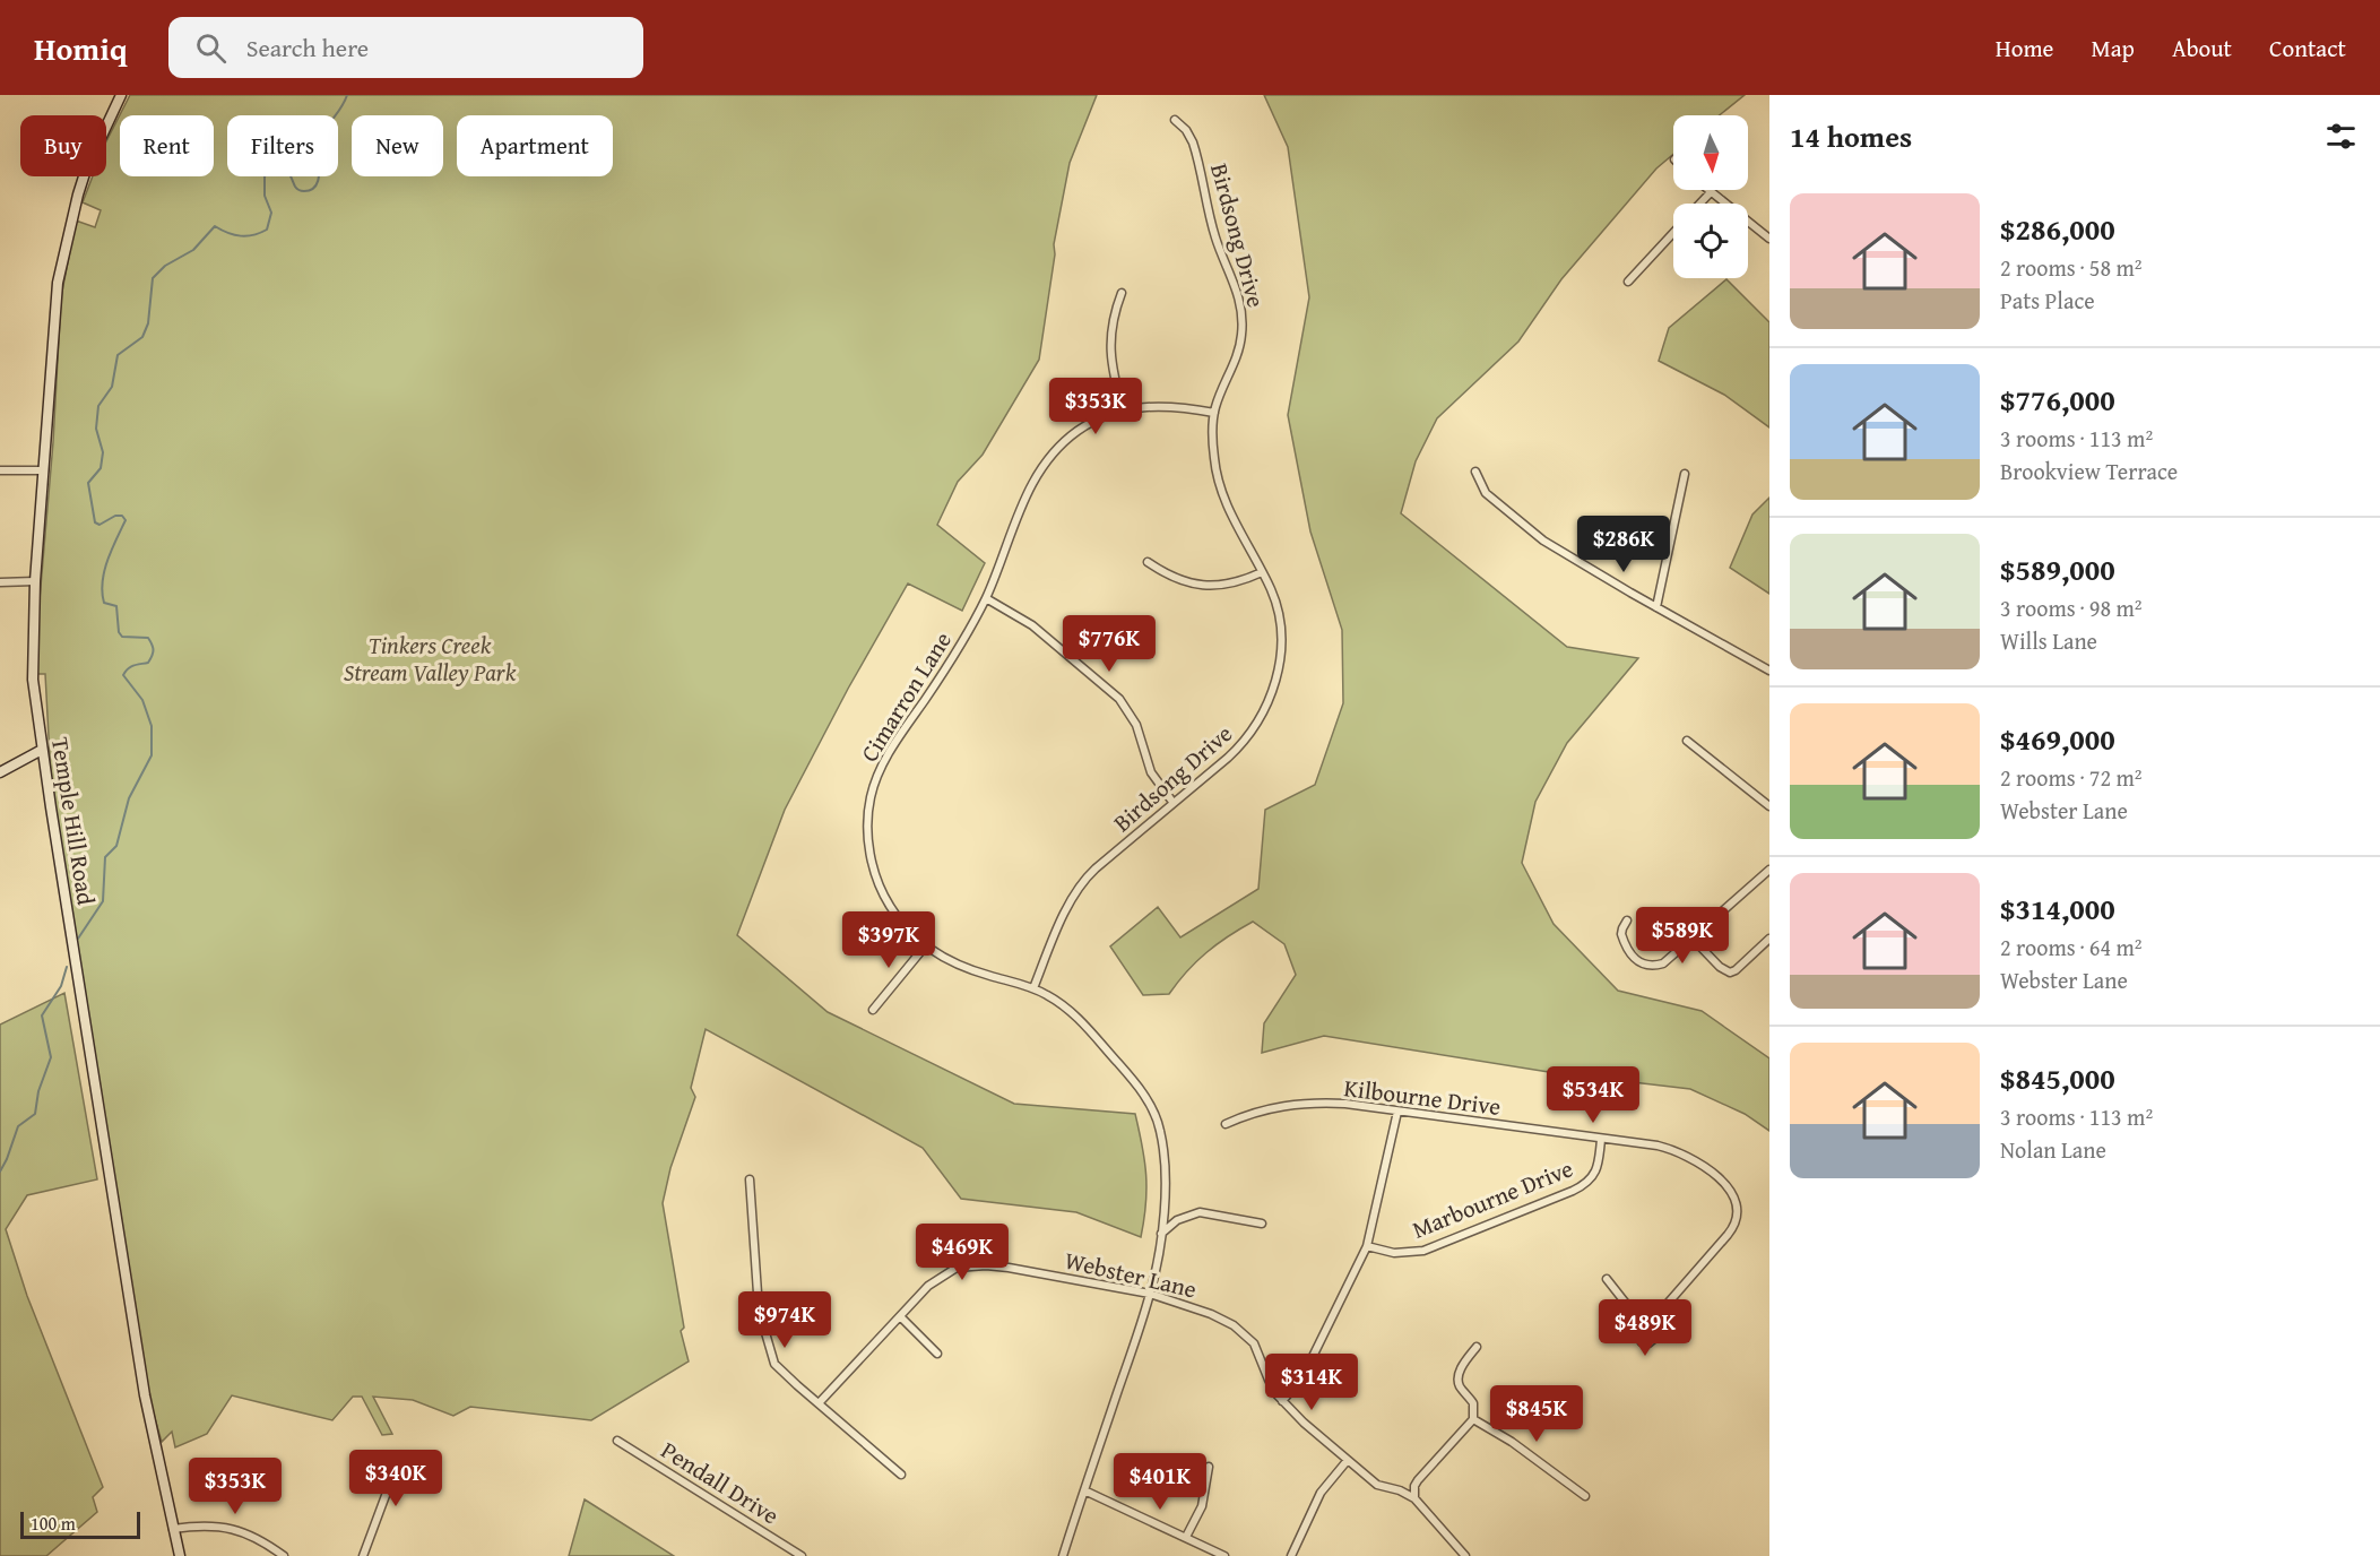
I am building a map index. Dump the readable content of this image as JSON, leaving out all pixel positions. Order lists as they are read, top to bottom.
{
  "streets": {
    "main road": ["Temple Hill Road"],
    "street": [
      "Birdsong Drive",
      "Cimarron Lane",
      "Kilbourne Drive",
      "Marbourne Drive",
      "Webster Lane",
      "Pendall Drive"
    ]
  },
  "crossings": [
    ["Birdsong Drive", "Cimarron Lane"],
    ["Cimarron Lane", "Webster Lane"],
    ["Kilbourne Drive", "Marbourne Drive"]
  ],
  "parks": ["Tinkers Creek Stream Valley Park"],
  "scale_bar": "100 m",
  "north": "bottom",
  "page": {
    "header": "Homiq",
    "search": "Search here",
    "nav": [
      "Home",
      "Map",
      "About",
      "Contact"
    ],
    "heading": "14 homes",
    "chip": [
      "Buy",
      "Rent",
      "Filters",
      "New",
      "Apartment"
    ],
    "list": [
      {
        "name": "$286,000",
        "note": "2 rooms · 58 m² · Pats Place"
      },
      {
        "name": "$776,000",
        "note": "3 rooms · 113 m² · Brookview Terrace"
      },
      {
        "name": "$589,000",
        "note": "3 rooms · 98 m² · Wills Lane"
      },
      {
        "name": "$469,000",
        "note": "2 rooms · 72 m² · Webster Lane"
      },
      {
        "name": "$314,000",
        "note": "2 rooms · 64 m² · Webster Lane"
      },
      {
        "name": "$845,000",
        "note": "3 rooms · 113 m² · Nolan Lane"
      }
    ],
    "price": [
      "$353K",
      "$286K",
      "$776K",
      "$589K",
      "$397K",
      "$534K",
      "$469K",
      "$974K",
      "$489K",
      "$314K",
      "$845K",
      "$340K",
      "$401K",
      "$353K"
    ],
    "scale": "100 m"
  }
}
